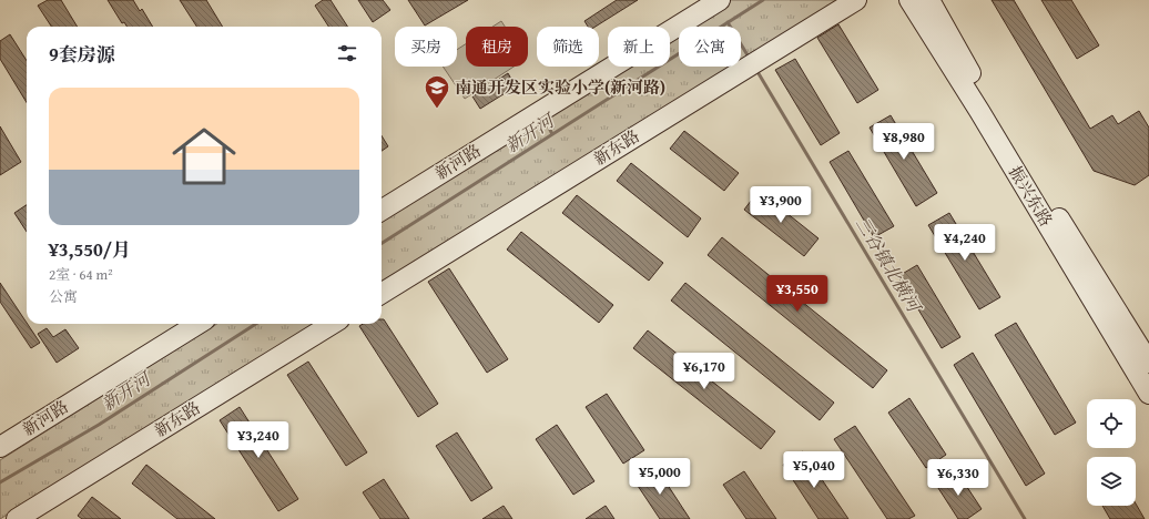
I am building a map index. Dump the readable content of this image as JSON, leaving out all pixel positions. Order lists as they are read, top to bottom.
{
  "streets": {
    "street": ["新东路", "新河路", "振兴东路"]
  },
  "water": ["新开河", "三谷镇北横河"],
  "places": {
    "school or university": ["南通开发区实验小学(新河路)"]
  },
  "page": {
    "chip": [
      "买房",
      "租房",
      "筛选",
      "新上",
      "公寓"
    ],
    "heading": "9套房源",
    "list": [
      {
        "name": "¥3,550/月",
        "note": "2室 · 64 m² · 公寓"
      }
    ],
    "price": [
      "¥8,980",
      "¥3,900",
      "¥4,240",
      "¥3,550",
      "¥6,170",
      "¥3,240",
      "¥5,040",
      "¥5,000",
      "¥6,330"
    ]
  }
}
